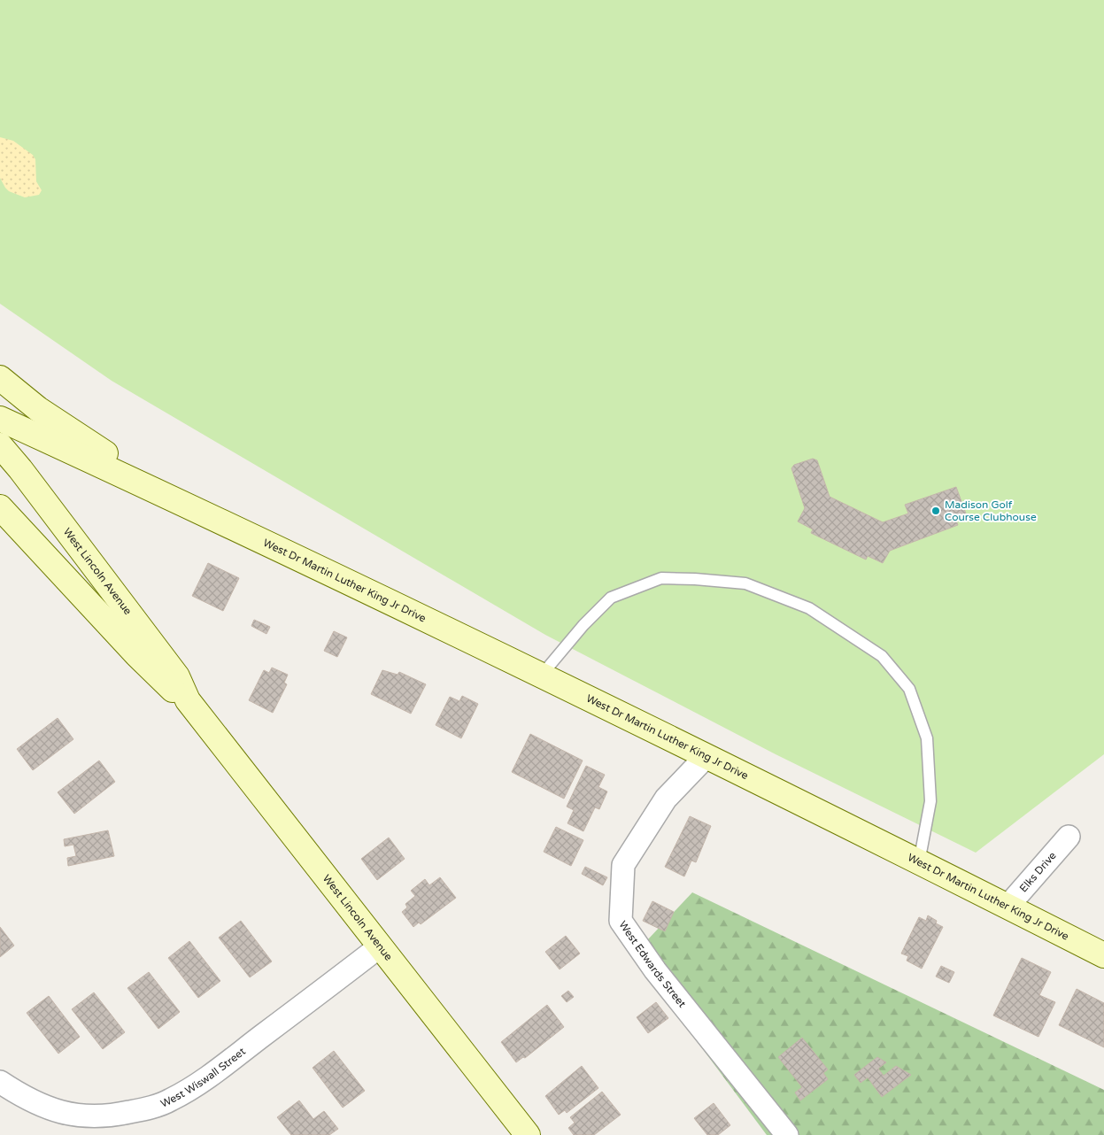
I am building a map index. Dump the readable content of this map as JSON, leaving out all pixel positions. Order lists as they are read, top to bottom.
{
  "streets": {
    "main road": ["West Lincoln Avenue", "West Dr Martin Luther King Jr Drive"],
    "street": ["Elks Drive", "West Edwards Street", "West Wiswall Street"]
  },
  "crossings": [
    ["West Lincoln Avenue", "West Wiswall Street"],
    ["West Dr Martin Luther King Jr Drive", "Elks Drive"],
    ["West Dr Martin Luther King Jr Drive", "West Edwards Street"]
  ],
  "places": ["Madison Golf Course Clubhouse"]
}
